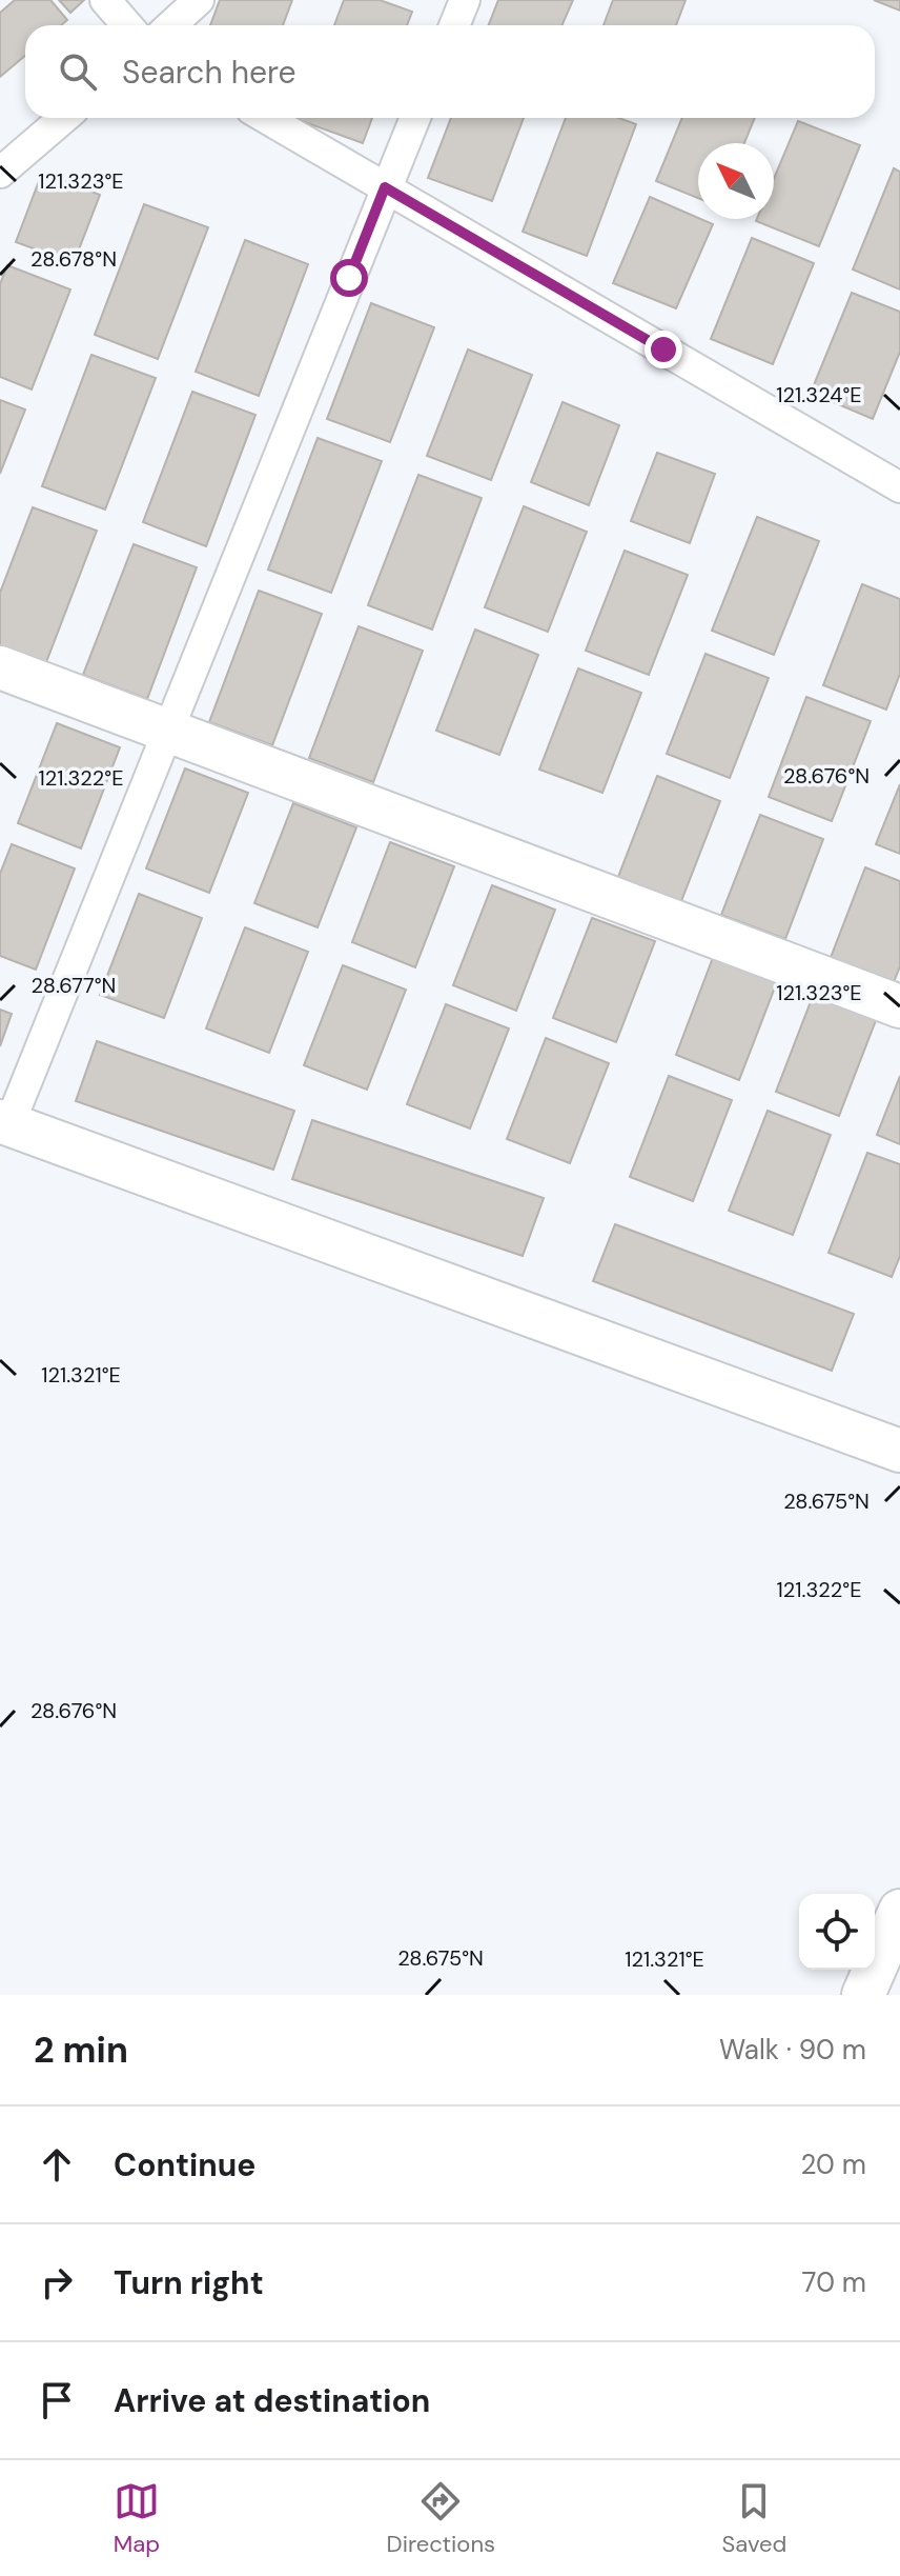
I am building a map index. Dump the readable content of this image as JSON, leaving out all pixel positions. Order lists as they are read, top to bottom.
{
  "north": "top left",
  "page": {
    "search": "Search here",
    "heading": ["2 min", "Walk · 90 m"],
    "list": [
      ["Continue", "20 m"],
      ["Turn right", "70 m"],
      "Arrive at destination"
    ],
    "nav": ["Map", "Directions", "Saved"]
  },
  "coordinates": [
    "121.323°E",
    "28.678°N",
    "121.324°E",
    "28.676°N",
    "121.322°E",
    "28.677°N",
    "121.321°E",
    "28.675°N"
  ]
}
